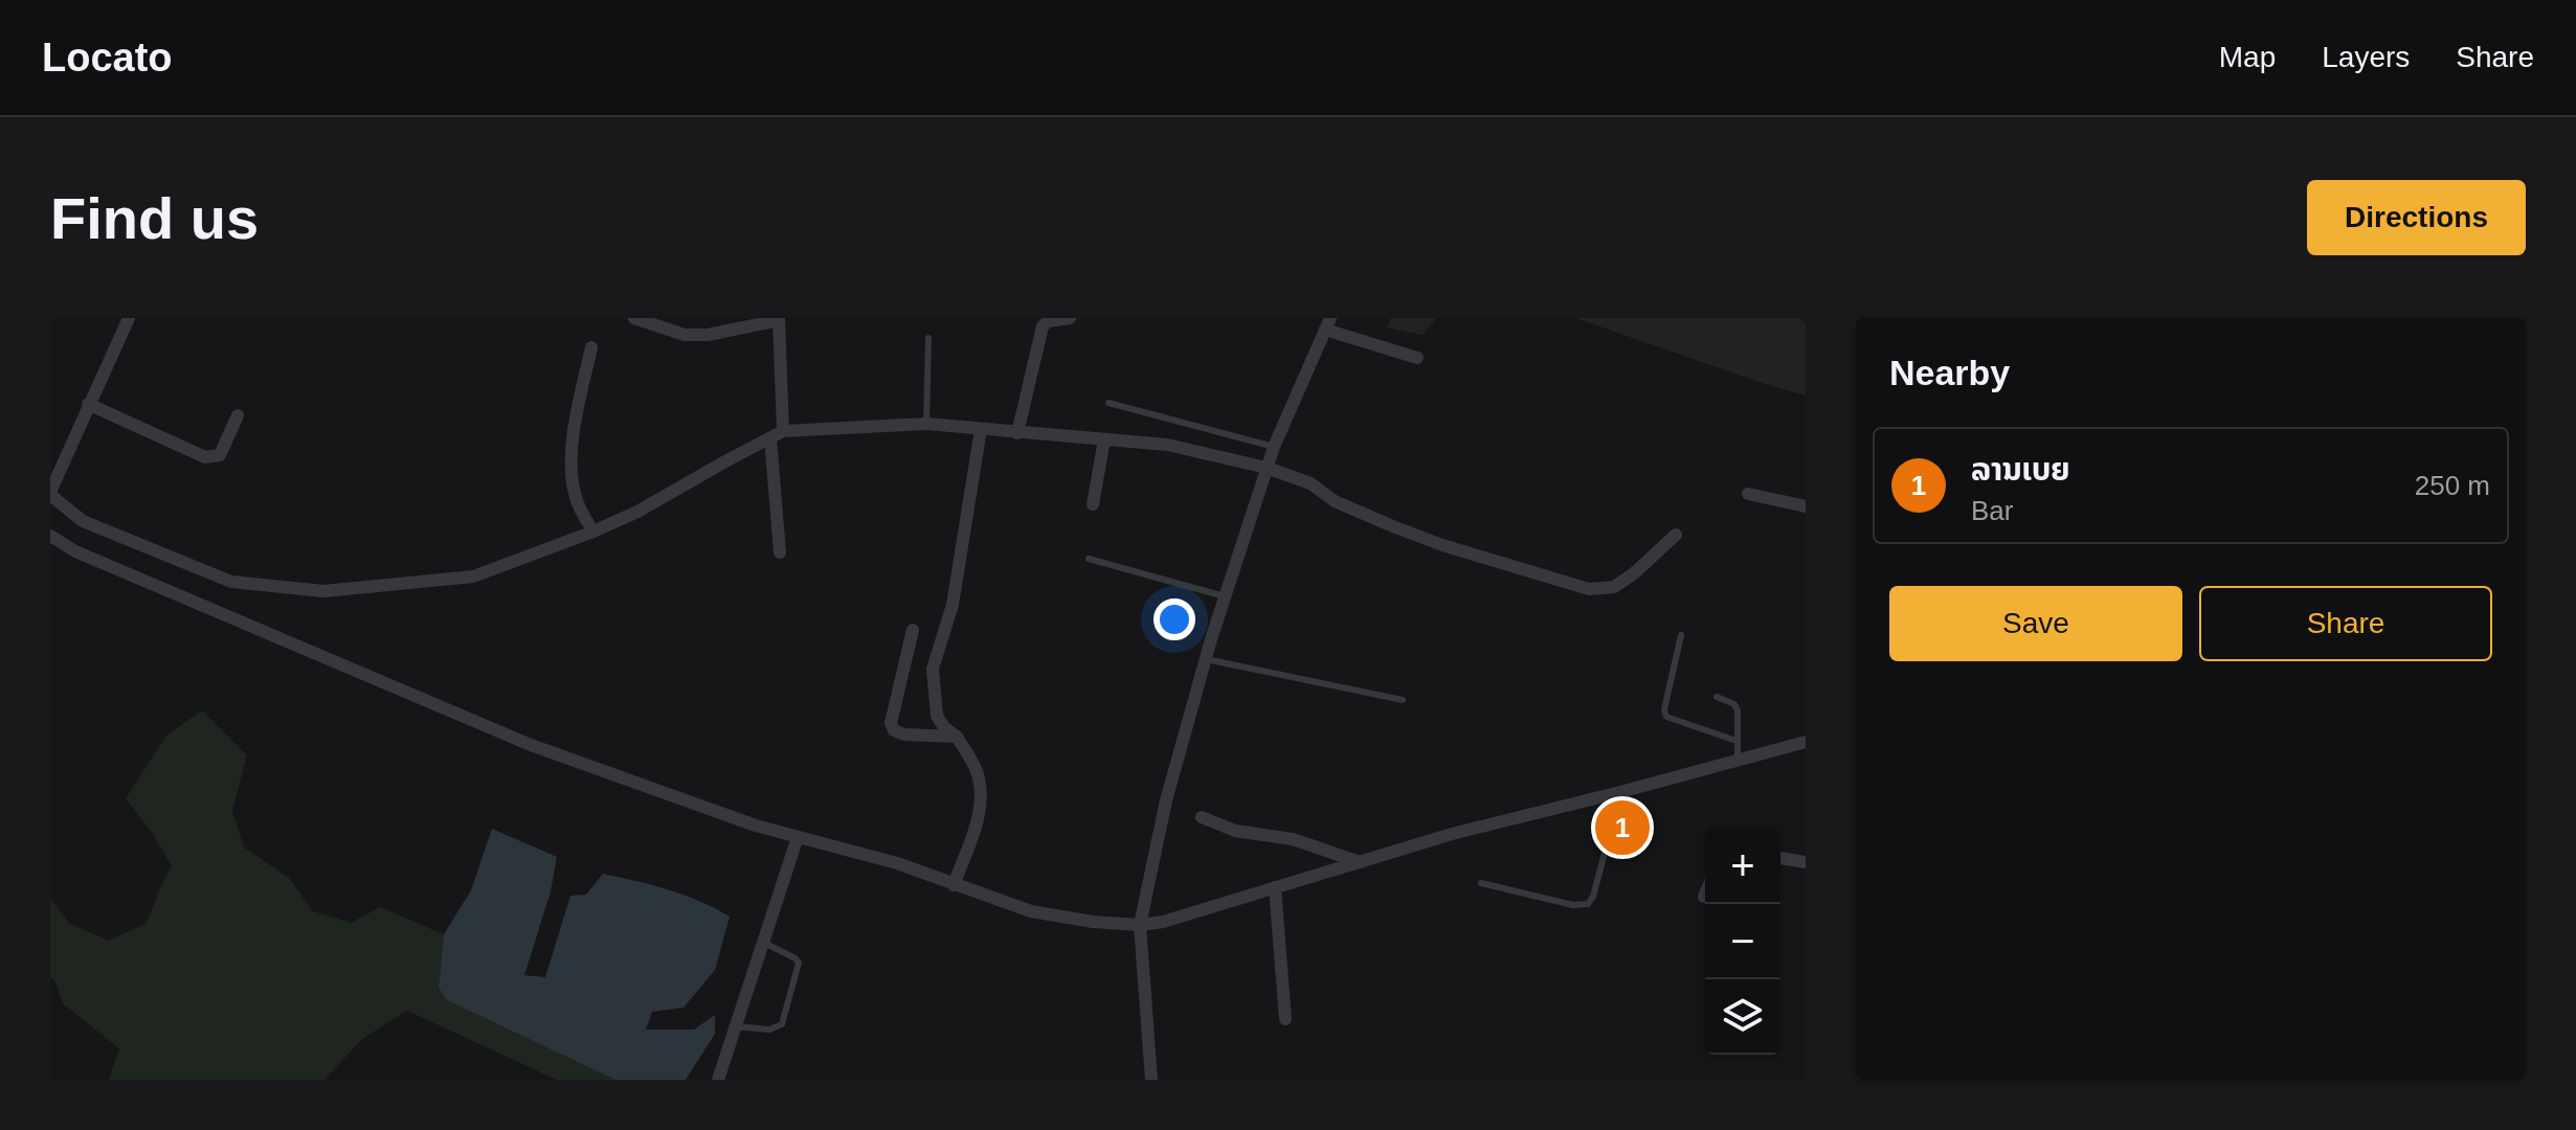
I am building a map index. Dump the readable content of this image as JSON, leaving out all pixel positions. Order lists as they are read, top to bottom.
{
  "page": {
    "header": "Locato",
    "nav": ["Map", "Layers", "Share"],
    "buttons": [
      "Directions",
      ["Save", "Share"]
    ],
    "title": "Find us",
    "heading": "Nearby",
    "list": [
      {
        "mark": "1",
        "name": "ລານເບຍ",
        "note": "Bar",
        "value": "250 m"
      }
    ],
    "pins": "1",
    "map_buttons": ["+", "−"]
  }
}
